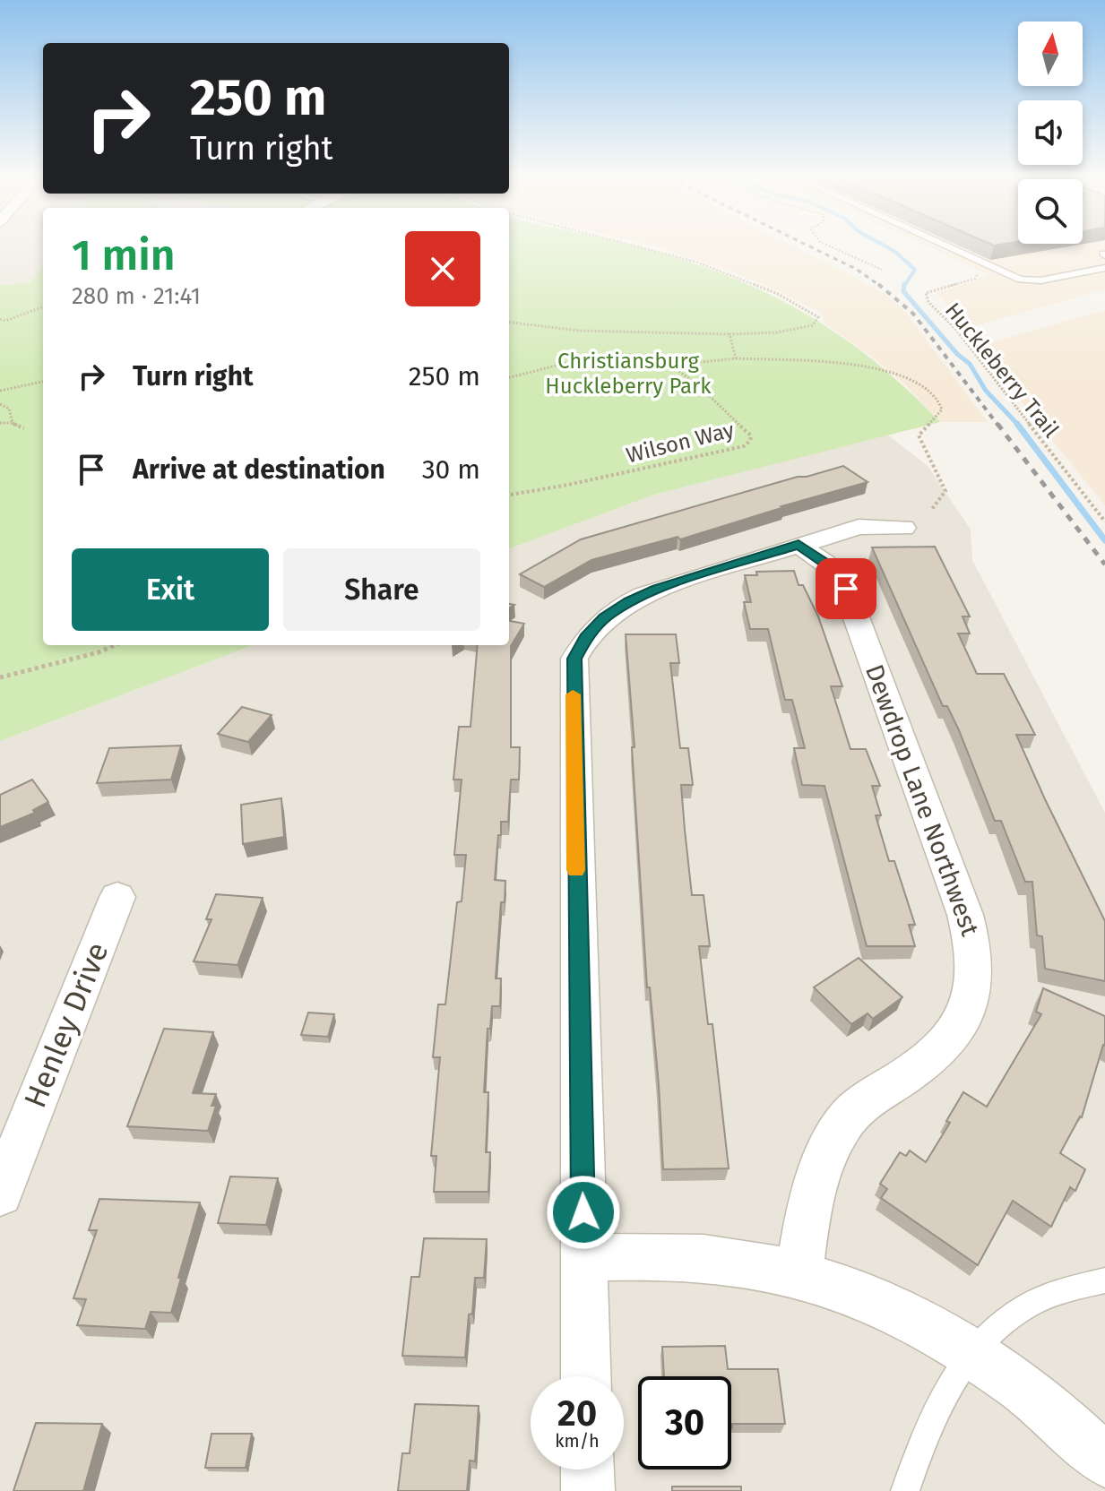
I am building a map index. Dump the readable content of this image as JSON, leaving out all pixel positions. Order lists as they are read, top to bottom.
{
  "streets": {
    "street": ["Dewdrop Lane Northwest", "Henley Drive"],
    "path": ["Huckleberry Trail", "Wilson Way"]
  },
  "parks": ["Christiansburg Huckleberry Park"],
  "north": "top",
  "page": {
    "turn": ["250 m", "Turn right"],
    "heading": ["1 min", "280 m · 21:41"],
    "list": [
      {
        "name": "Turn right",
        "value": "250 m"
      },
      {
        "name": "Arrive at destination",
        "value": "30 m"
      }
    ],
    "buttons": ["Exit", "Share"],
    "speed": "20 km/h",
    "limit": "30"
  }
}
